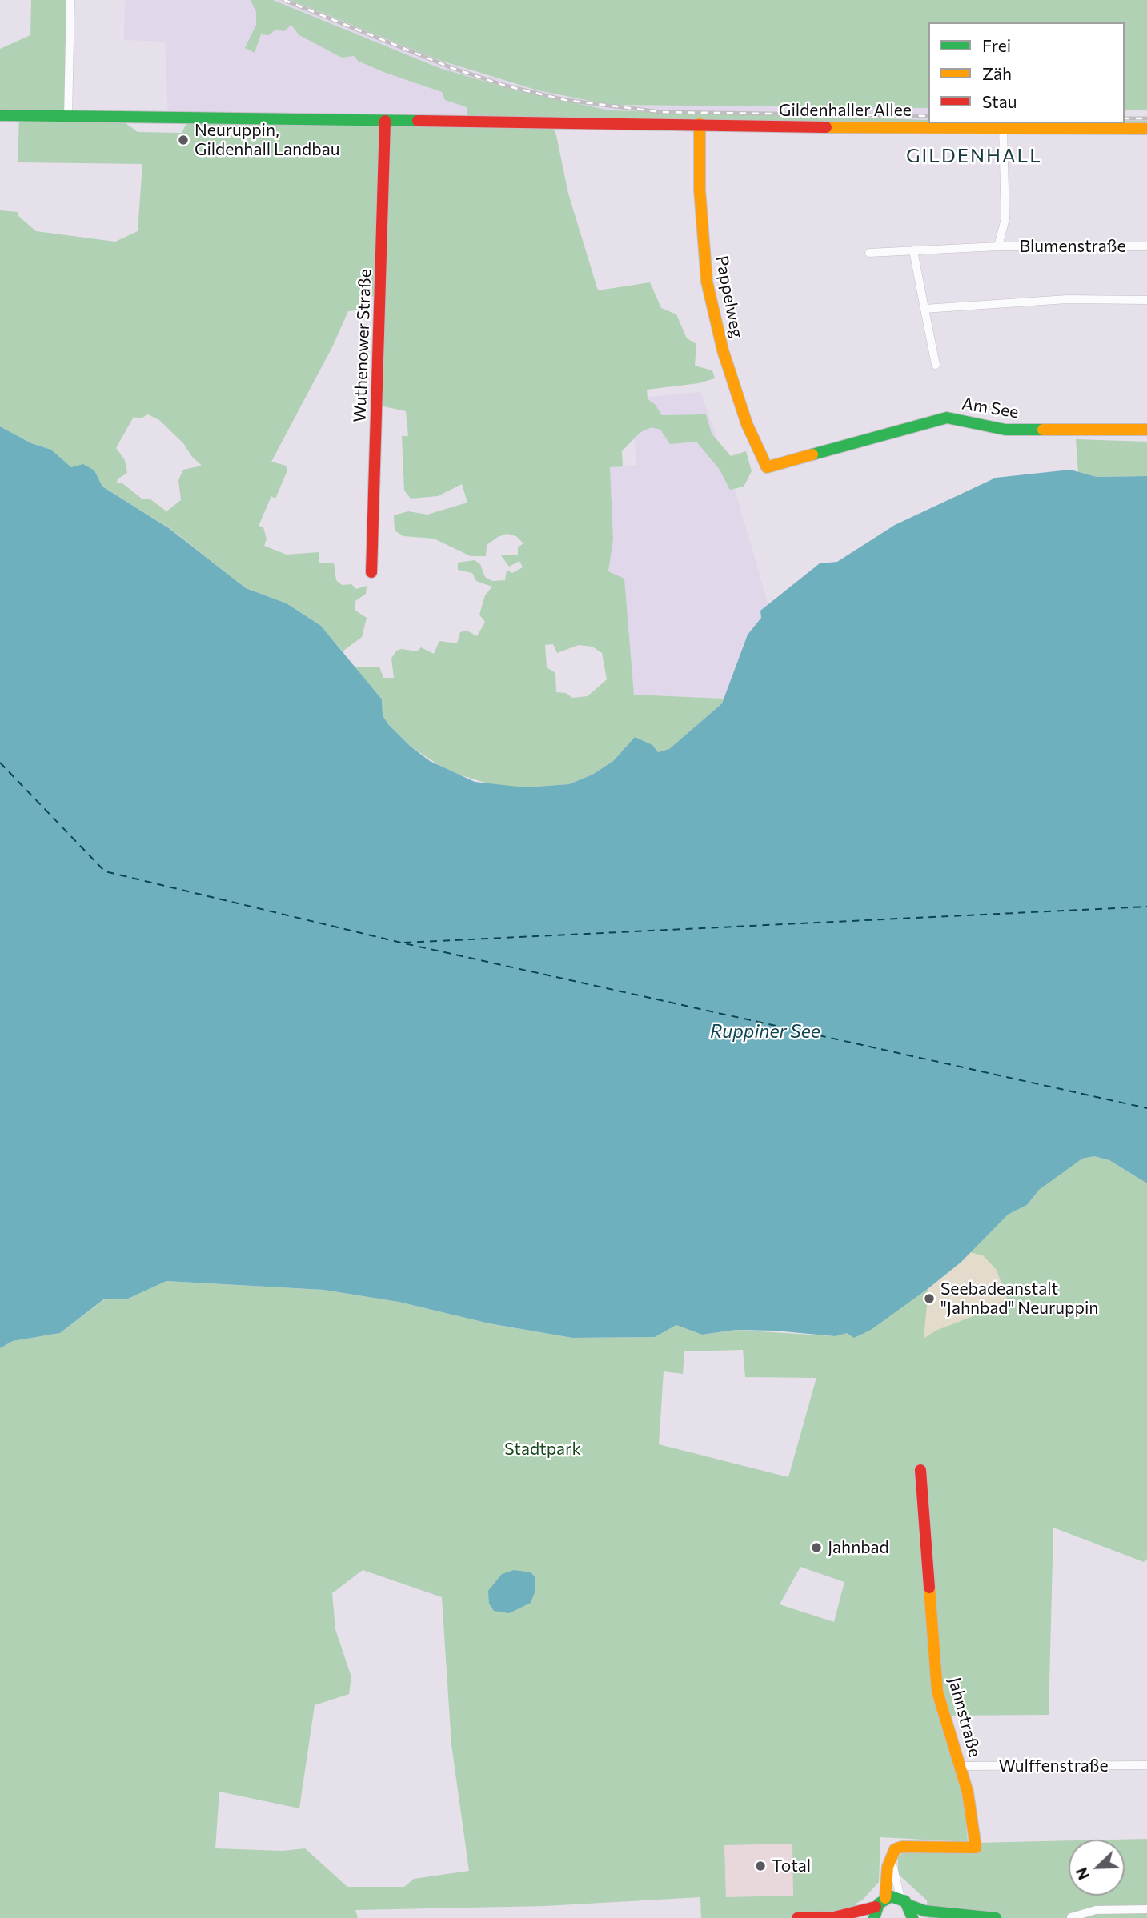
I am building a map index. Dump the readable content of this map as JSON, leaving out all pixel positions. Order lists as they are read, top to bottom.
{
  "streets": {
    "street": [
      "Gildenhaller Allee",
      "Blumenstraße",
      "Pappelweg",
      "Wuthenower Straße",
      "Am See",
      "Jahnstraße",
      "Wulffenstraße"
    ]
  },
  "crossings": [
    ["Gildenhaller Allee", "Blumenstraße"],
    ["Gildenhaller Allee", "Pappelweg"],
    ["Gildenhaller Allee", "Wuthenower Straße"],
    ["Pappelweg", "Am See"],
    ["Jahnstraße", "Wulffenstraße"]
  ],
  "districts": ["GILDENHALL"],
  "water": ["Ruppiner See"],
  "parks": ["Stadtpark"],
  "places": [
    "Neuruppin, Gildenhall Landbau",
    "Seebadeanstalt \"Jahnbad\" Neuruppin",
    "Jahnbad",
    "Total"
  ],
  "legend": ["Frei", "Zäh", "Stau"],
  "north": "bottom left"
}
